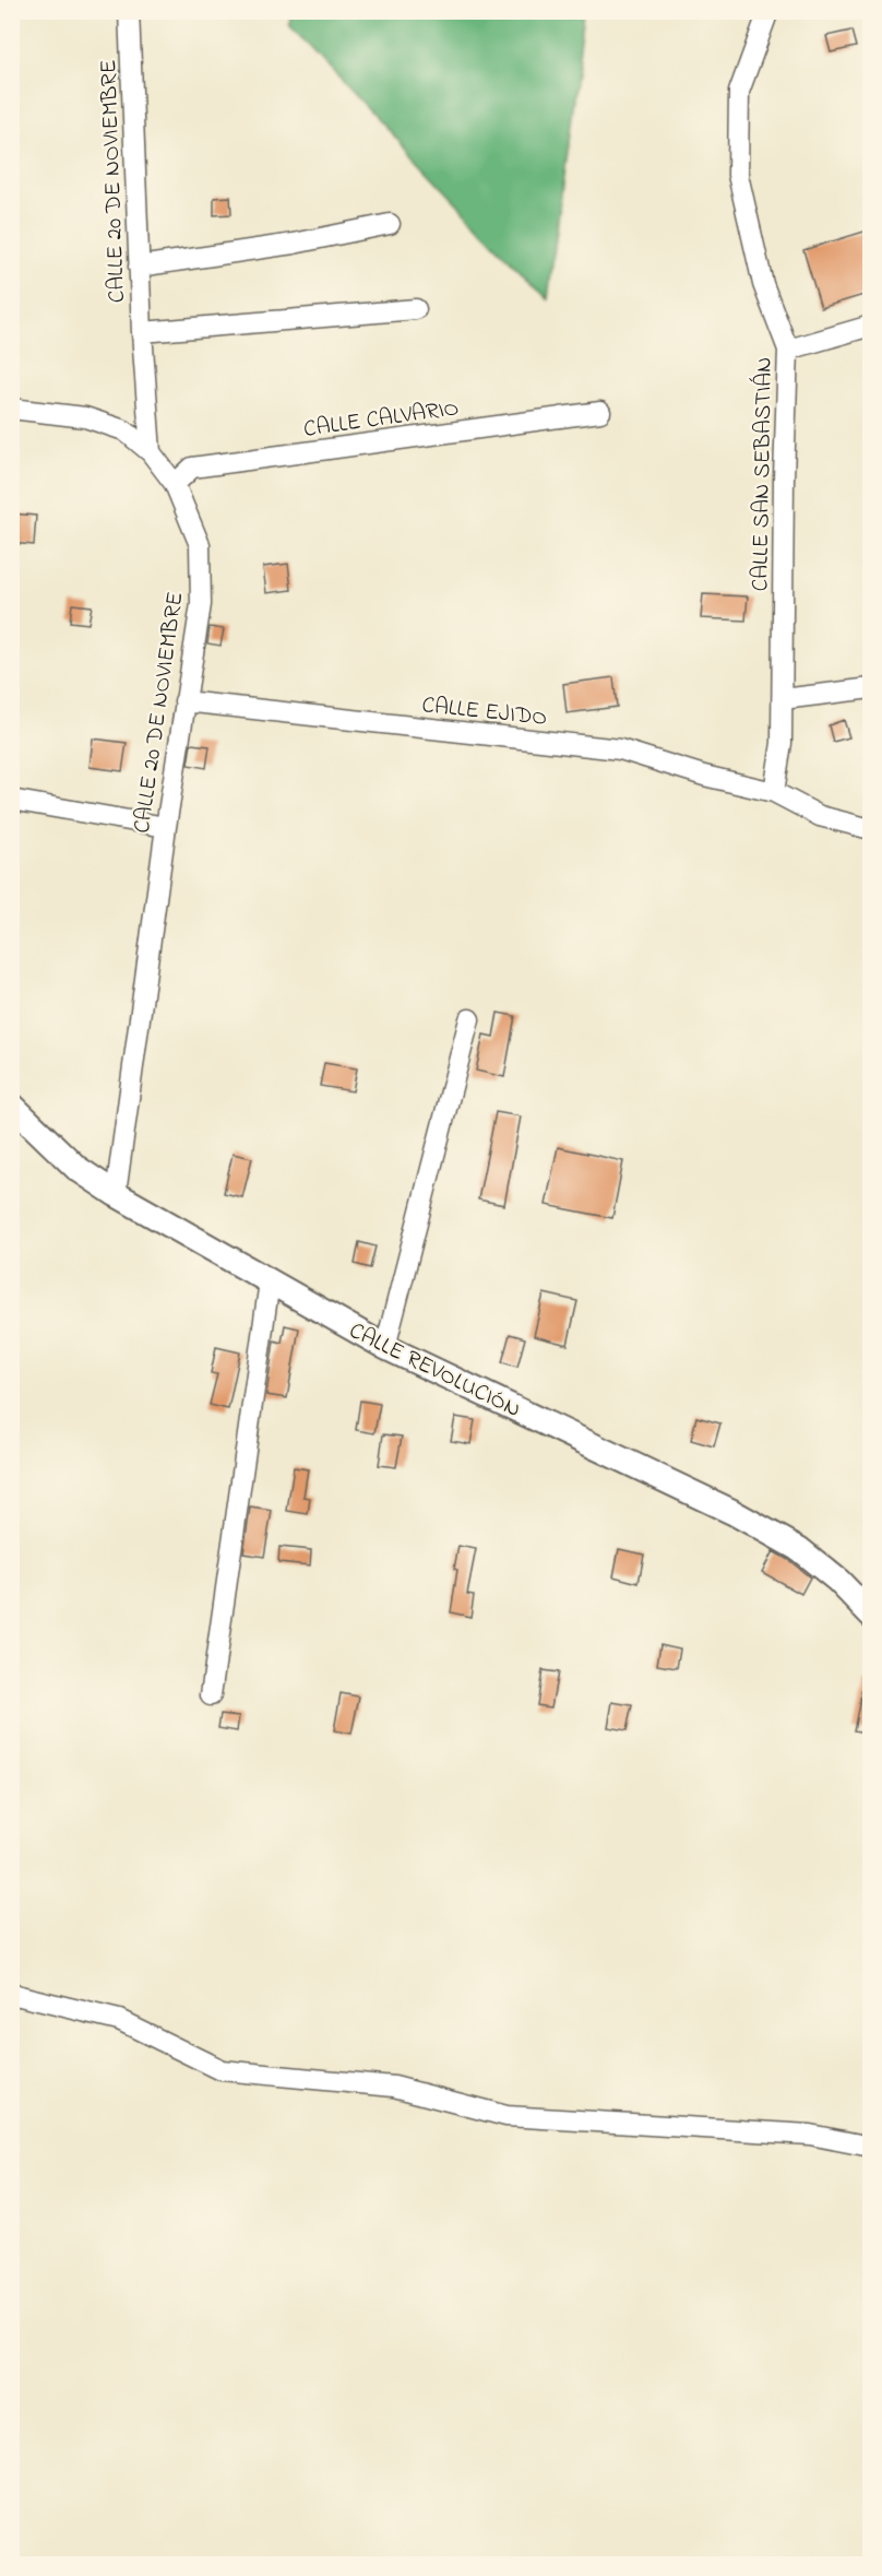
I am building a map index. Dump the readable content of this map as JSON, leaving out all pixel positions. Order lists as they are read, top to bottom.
{
  "streets": {
    "street": [
      "CALLE 20 DE NOVIEMBRE",
      "CALLE CALVARIO",
      "CALLE SAN SEBASTIÁN",
      "CALLE EJIDO",
      "CALLE REVOLUCIÓN"
    ]
  },
  "crossings": [
    ["CALLE 20 DE NOVIEMBRE", "CALLE CALVARIO"],
    ["CALLE 20 DE NOVIEMBRE", "CALLE EJIDO"],
    ["CALLE 20 DE NOVIEMBRE", "CALLE REVOLUCIÓN"],
    ["CALLE SAN SEBASTIÁN", "CALLE EJIDO"]
  ]
}
